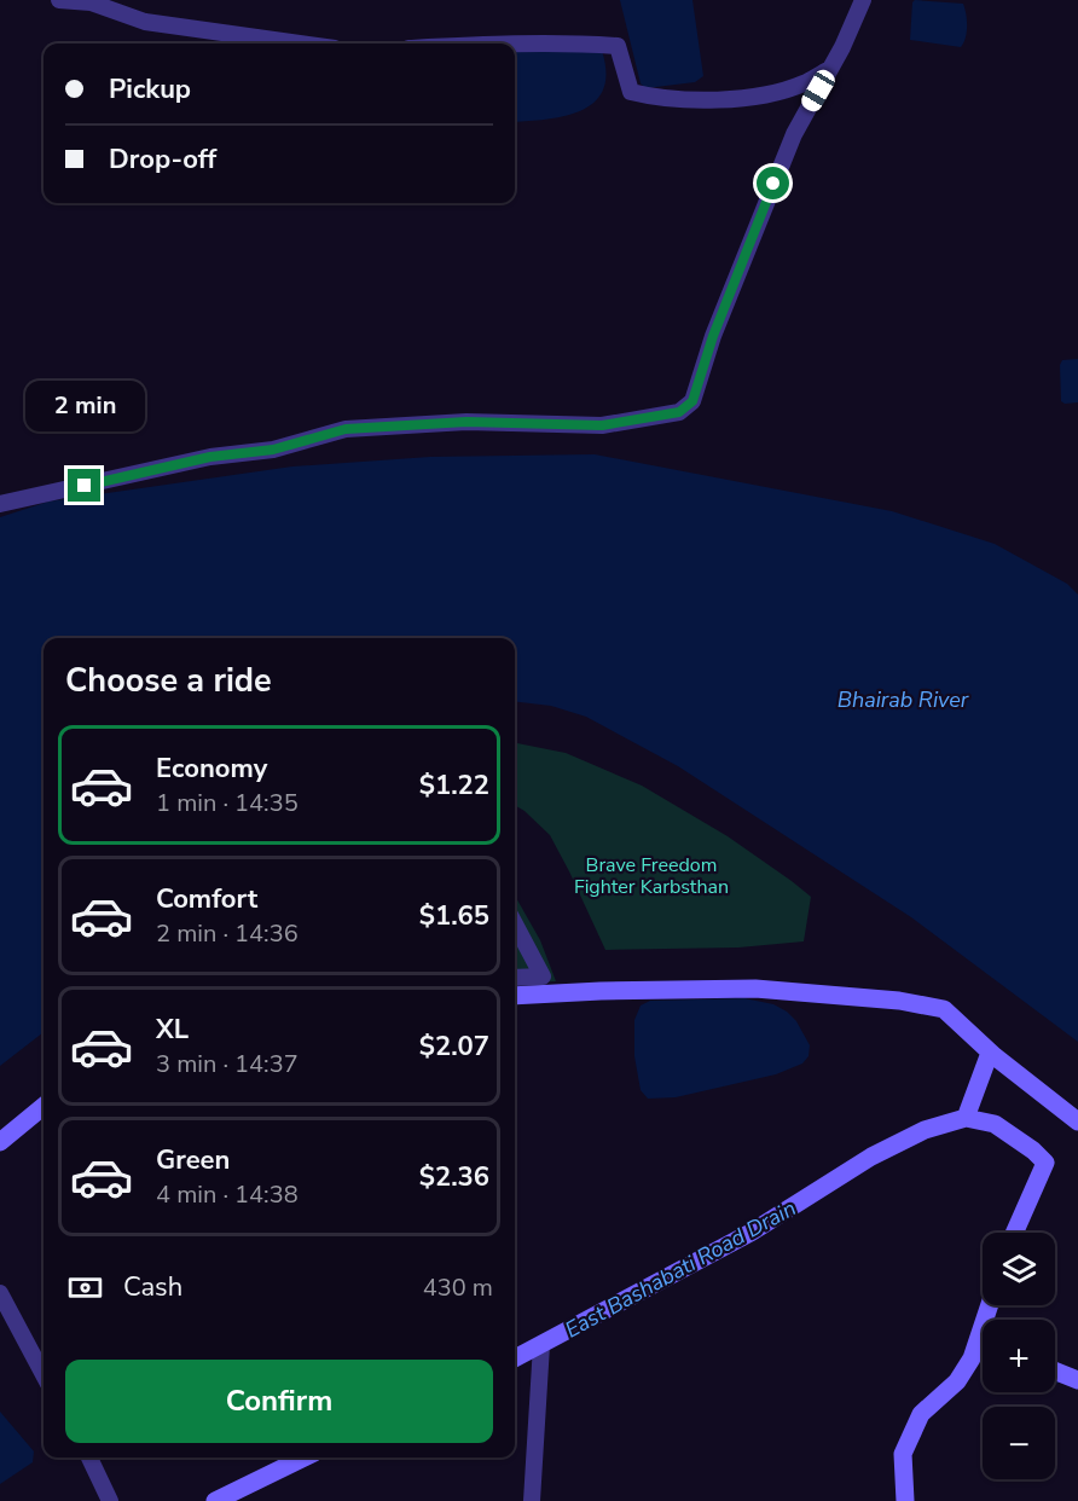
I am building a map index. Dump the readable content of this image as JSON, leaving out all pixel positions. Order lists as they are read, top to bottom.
{
  "water": ["Bhairab River", "East Bashabati Road Drain"],
  "parks": ["Brave Freedom Fighter Karbsthan"],
  "page": {
    "banner": ["Pickup", "Drop-off"],
    "bubble": "2 min",
    "heading": "Choose a ride",
    "list": [
      {
        "name": "Economy",
        "note": "1 min · 14:35",
        "value": "$1.22"
      },
      {
        "name": "Comfort",
        "note": "2 min · 14:36",
        "value": "$1.65"
      },
      {
        "name": "XL",
        "note": "3 min · 14:37",
        "value": "$2.07"
      },
      {
        "name": "Green",
        "note": "4 min · 14:38",
        "value": "$2.36"
      }
    ],
    "map_buttons": ["+", "−"],
    "pay": ["Cash", "430 m"],
    "buttons": "Confirm"
  }
}
